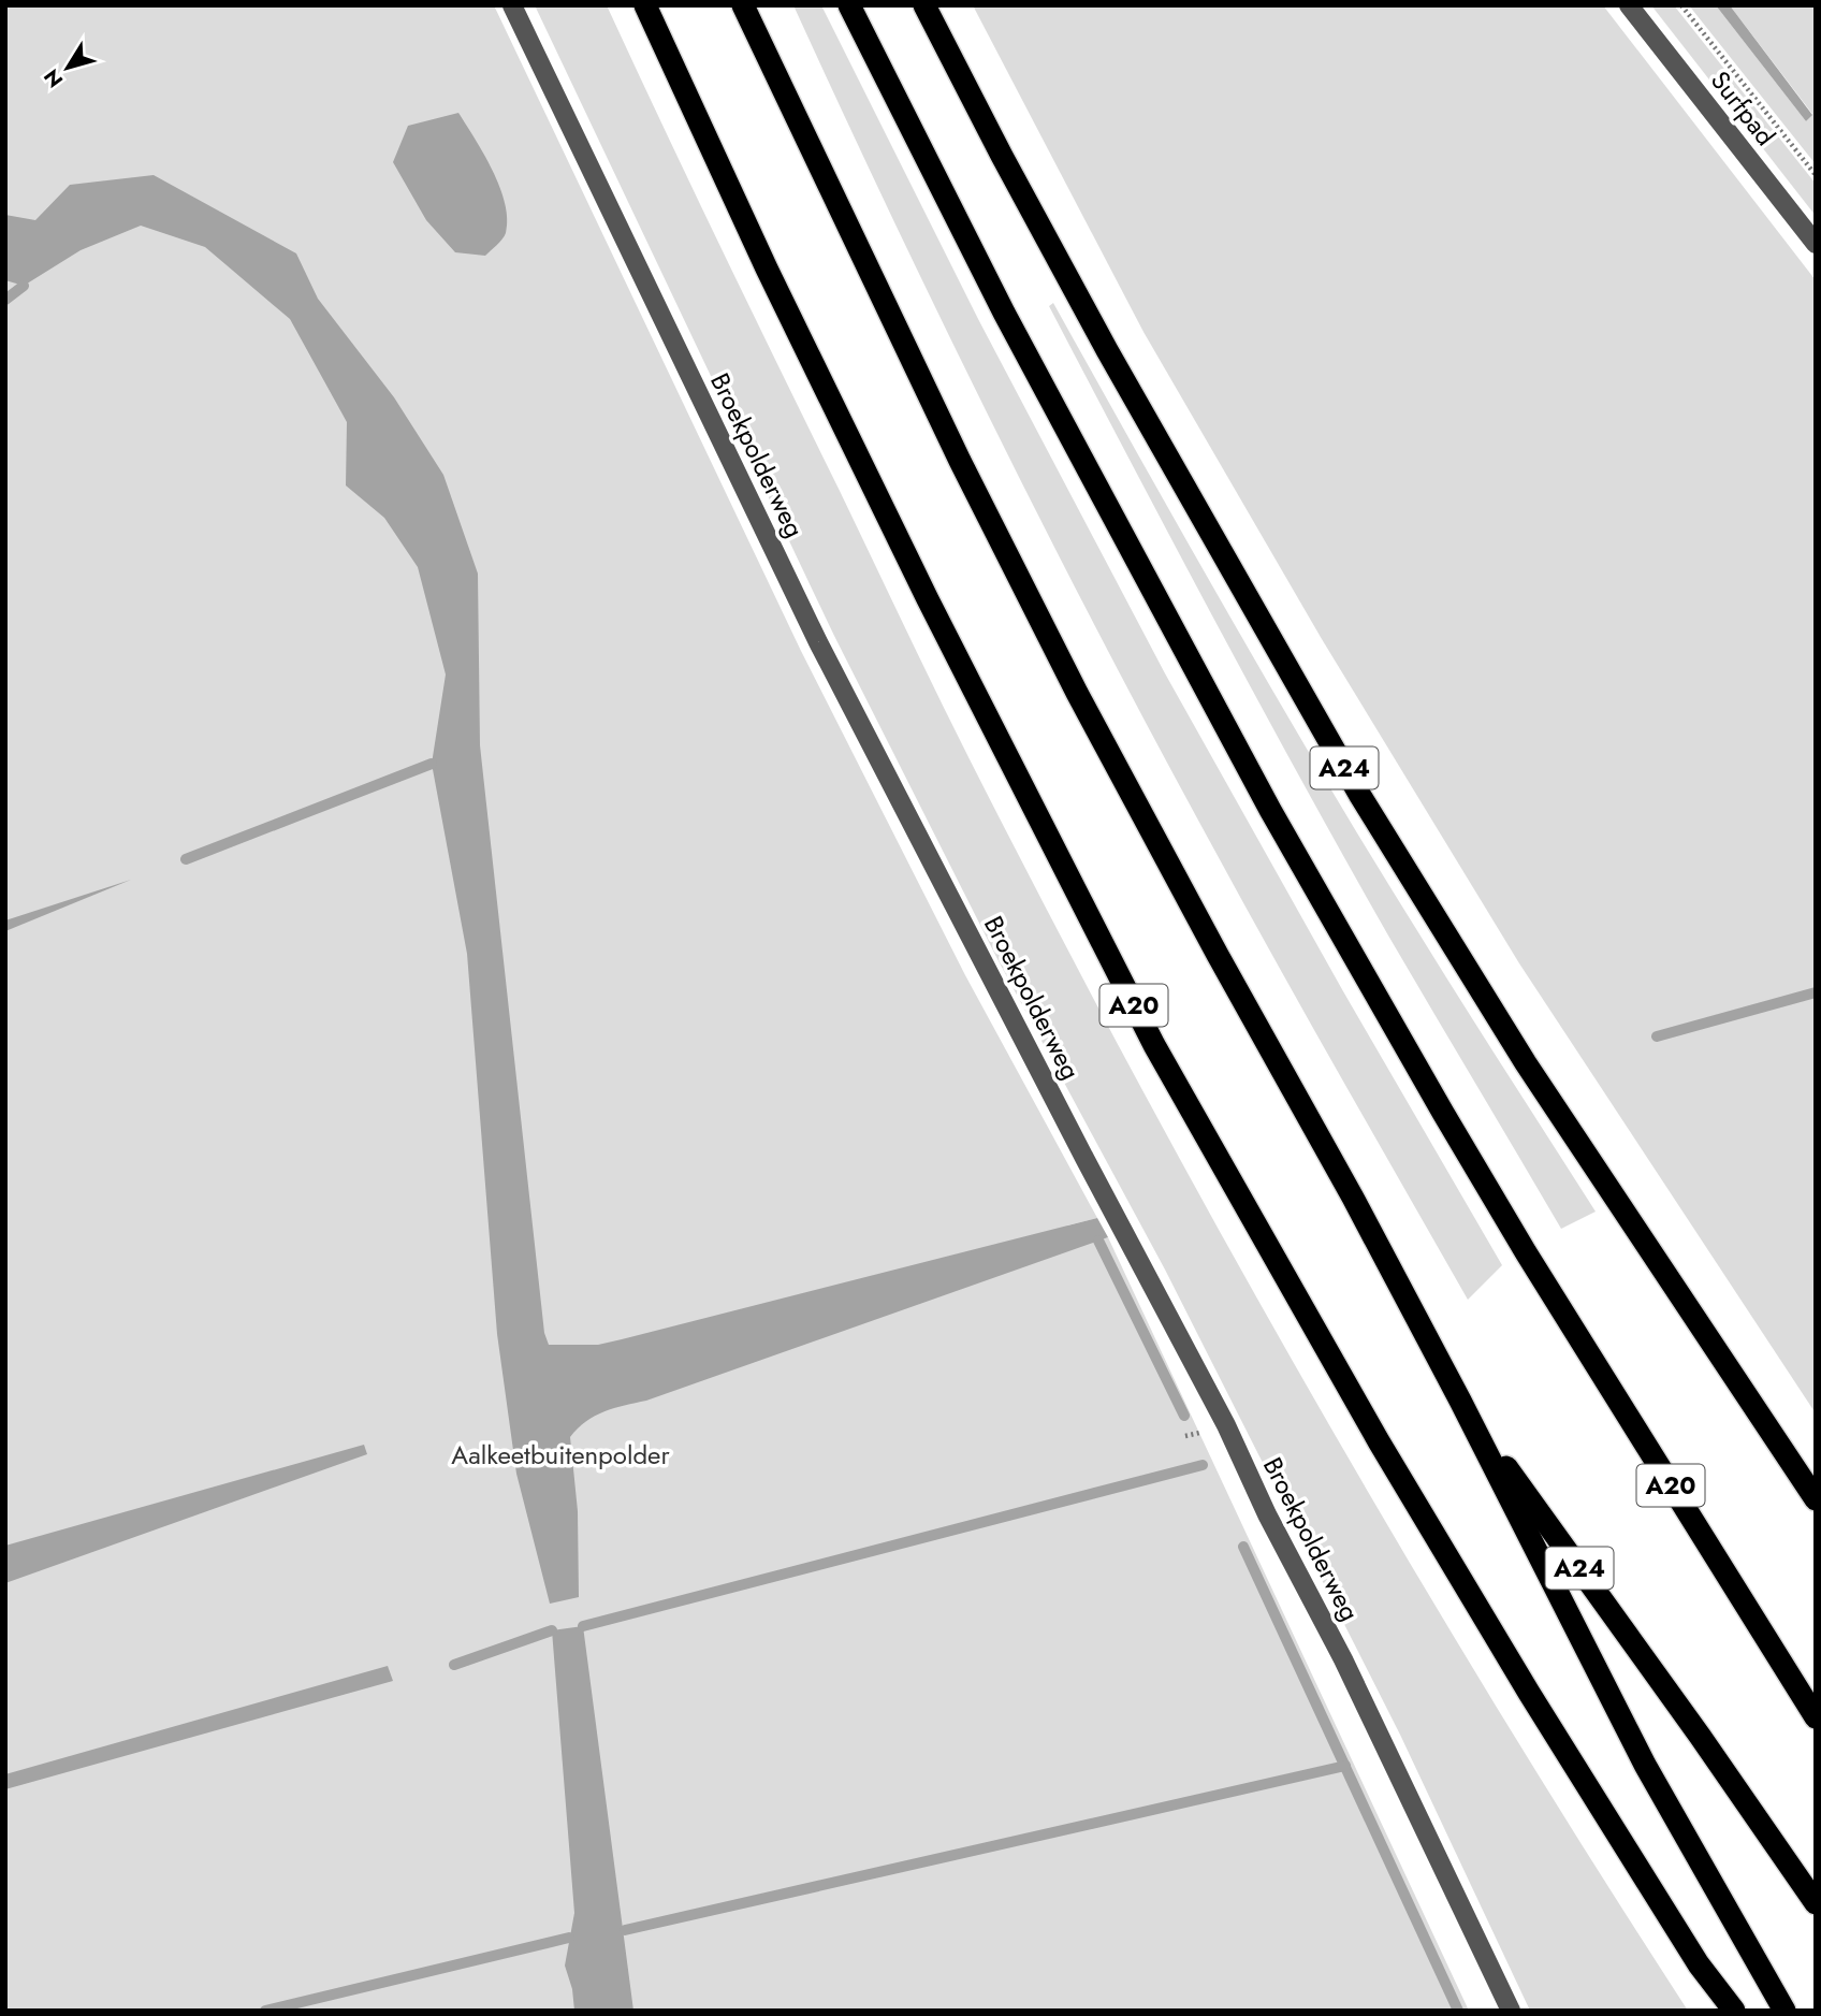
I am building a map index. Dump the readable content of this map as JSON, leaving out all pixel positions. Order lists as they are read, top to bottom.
{
  "streets": {
    "highway": ["A24", "A20"],
    "street": ["Surfpad", "Broekpolderweg"]
  },
  "parks": ["Aalkeetbuitenpolder"],
  "north": "bottom left"
}
